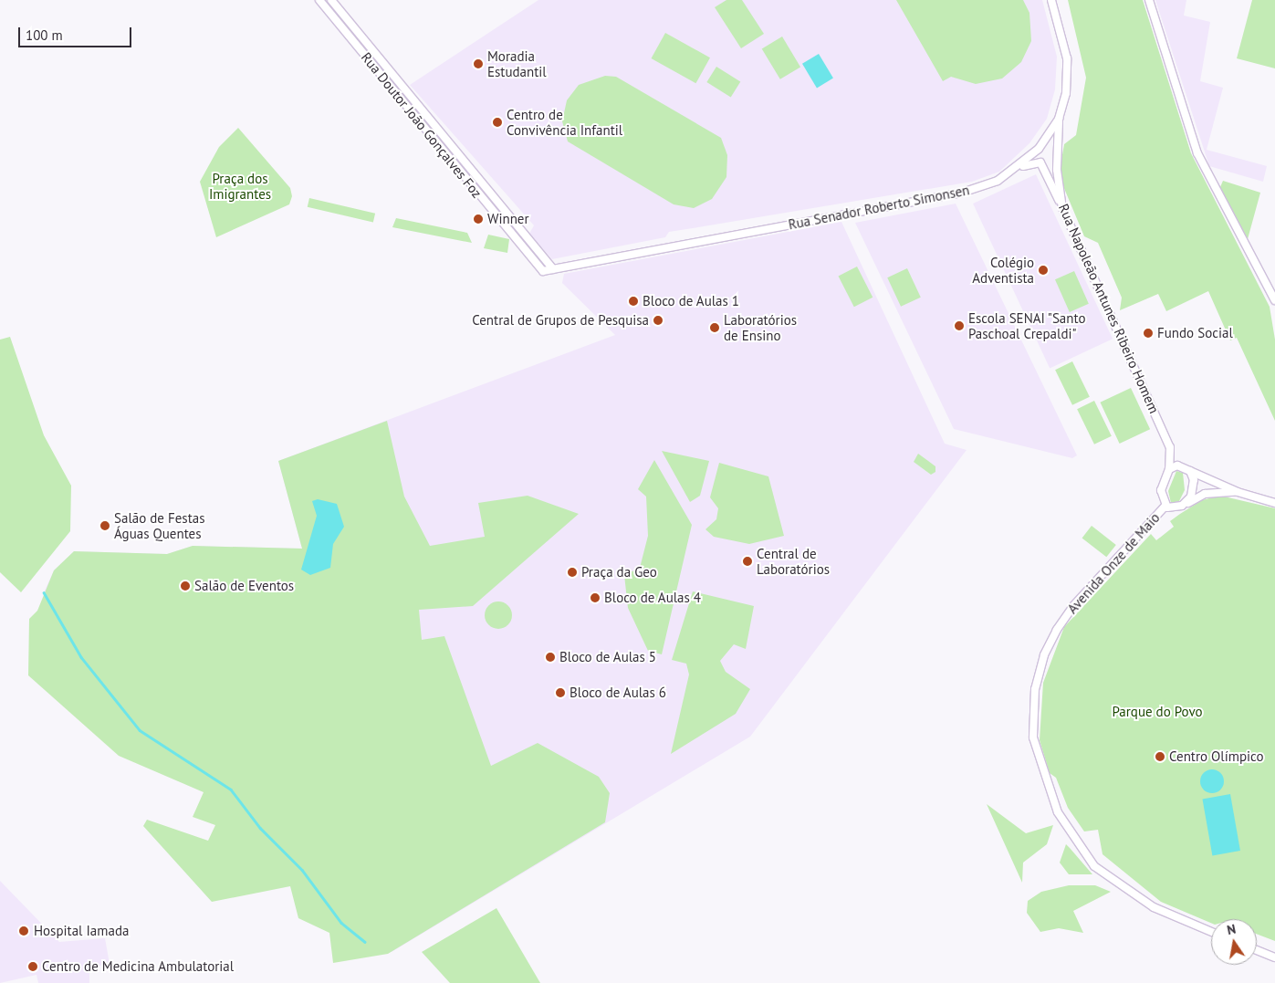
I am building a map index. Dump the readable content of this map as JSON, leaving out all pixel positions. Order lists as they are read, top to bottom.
{
  "streets": {
    "street": [
      "Rua Doutor João Gonçalves Foz",
      "Rua Senador Roberto Simonsen",
      "Rua Napoleão Antunes Ribeiro Homem",
      "Avenida Onze de Maio"
    ]
  },
  "crossings": [
    ["Rua Doutor João Gonçalves Foz", "Rua Senador Roberto Simonsen"],
    ["Rua Senador Roberto Simonsen", "Rua Napoleão Antunes Ribeiro Homem"],
    ["Rua Napoleão Antunes Ribeiro Homem", "Avenida Onze de Maio"]
  ],
  "parks": ["Praça dos Imigrantes", "Parque do Povo"],
  "places": [
    "Moradia Estudantil",
    "Centro de Convivência Infantil",
    "Winner",
    "Colégio Adventista",
    "Bloco de Aulas 1",
    "Central de Grupos de Pesquisa",
    "Escola SENAI \"Santo Paschoal Crepaldi\"",
    "Laboratórios de Ensino",
    "Fundo Social",
    "Salão de Festas Águas Quentes",
    "Central de Laboratórios",
    "Praça da Geo",
    "Salão de Eventos",
    "Bloco de Aulas 4",
    "Bloco de Aulas 5",
    "Bloco de Aulas 6",
    "Centro Olímpico",
    "Hospital Iamada",
    "Centro de Medicina Ambulatorial"
  ],
  "scale_bar": "100 m",
  "north": "top"
}
